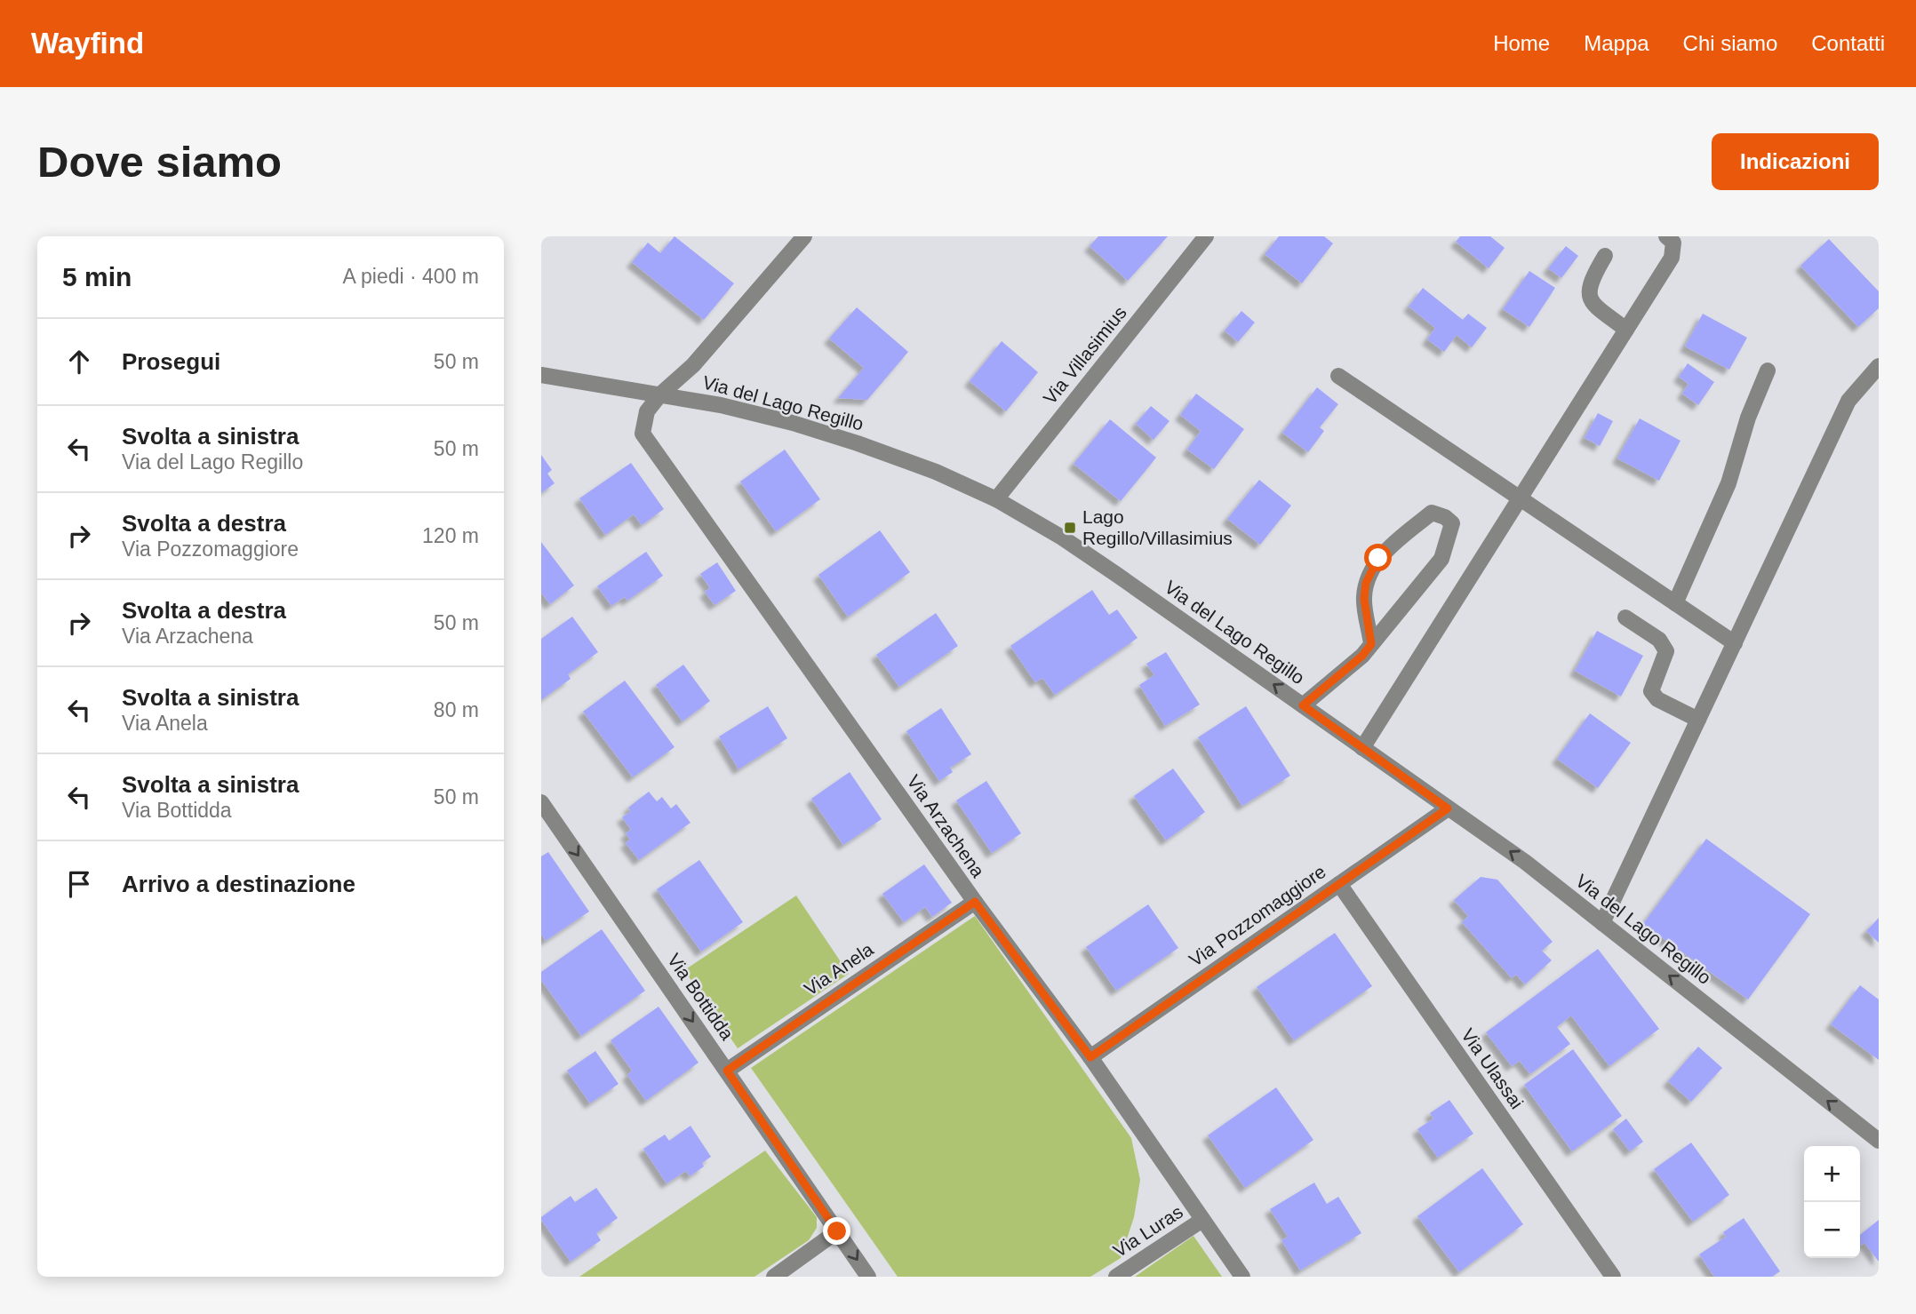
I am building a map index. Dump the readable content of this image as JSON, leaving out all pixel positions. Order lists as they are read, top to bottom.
{
  "streets": {
    "street": [
      "Via Villasimius",
      "Via del Lago Regillo",
      "Via Arzachena",
      "Via Pozzomaggiore",
      "Via Anela",
      "Via Bottidda",
      "Via Ulassai",
      "Via Luras"
    ]
  },
  "crossings": [
    ["Via Villasimius", "Via del Lago Regillo"],
    ["Via del Lago Regillo", "Via Arzachena"],
    ["Via del Lago Regillo", "Via Pozzomaggiore"],
    ["Via Arzachena", "Via Pozzomaggiore"],
    ["Via Arzachena", "Via Anela"],
    ["Via Arzachena", "Via Luras"],
    ["Via Pozzomaggiore", "Via Ulassai"],
    ["Via Anela", "Via Bottidda"]
  ],
  "one_way": ["Via del Lago Regillo", "Via Bottidda"],
  "places": {
    "transit": ["Lago Regillo/Villasimius"]
  },
  "page": {
    "header": "Wayfind",
    "nav": [
      "Home",
      "Mappa",
      "Chi siamo",
      "Contatti"
    ],
    "buttons": "Indicazioni",
    "title": "Dove siamo",
    "heading": ["5 min", "A piedi · 400 m"],
    "list": [
      ["Prosegui", "50 m"],
      ["Svolta a sinistra", "Via del Lago Regillo", "50 m"],
      ["Svolta a destra", "Via Pozzomaggiore", "120 m"],
      ["Svolta a destra", "Via Arzachena", "50 m"],
      ["Svolta a sinistra", "Via Anela", "80 m"],
      ["Svolta a sinistra", "Via Bottidda", "50 m"],
      "Arrivo a destinazione"
    ],
    "map_buttons": ["+", "−"]
  }
}
